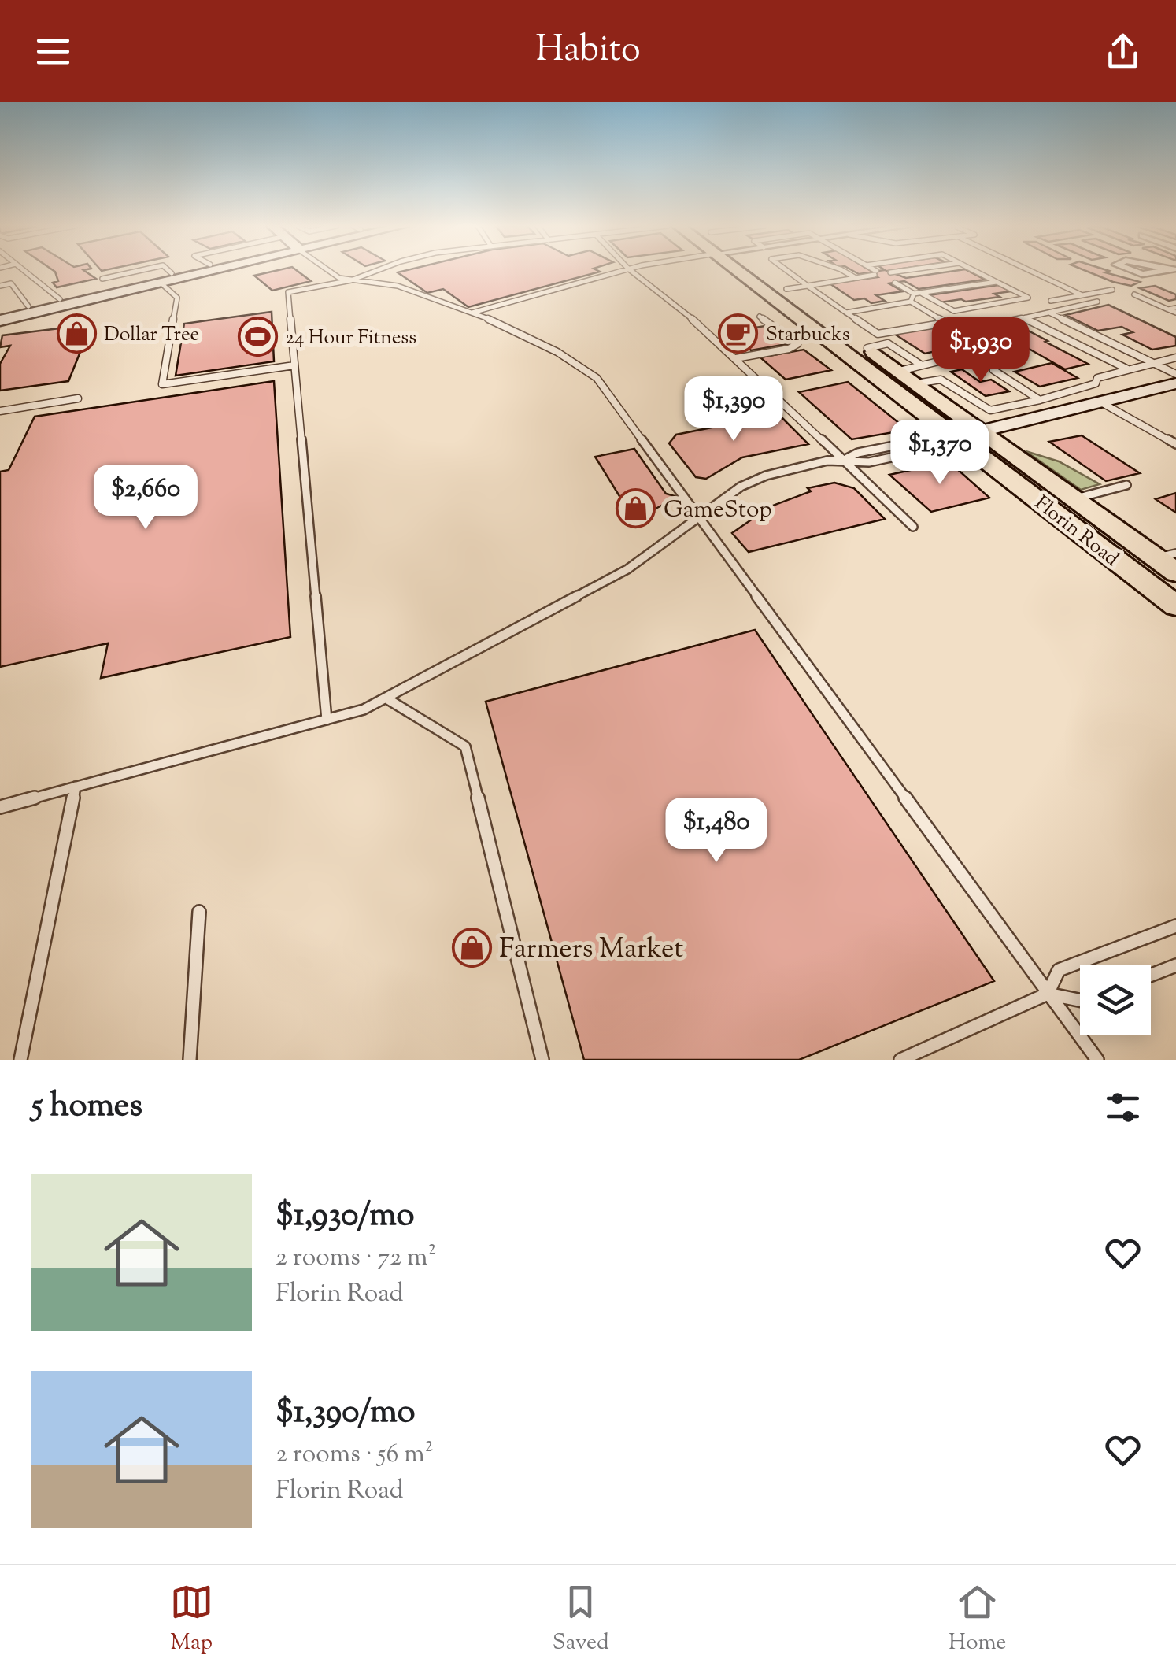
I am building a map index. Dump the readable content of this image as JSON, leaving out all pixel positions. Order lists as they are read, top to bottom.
{
  "streets": {
    "main road": ["Florin Road"]
  },
  "places": {
    "shop": ["Dollar Tree", "GameStop", "Farmers Market"],
    "cafe": ["Starbucks"],
    "sports": ["24 Hour Fitness"]
  },
  "page": {
    "header": "Habito",
    "price": [
      "$1,930",
      "$1,390",
      "$1,370",
      "$2,660",
      "$1,480"
    ],
    "heading": "5 homes",
    "list": [
      {
        "name": "$1,930/mo",
        "note": "2 rooms · 72 m² · Florin Road"
      },
      {
        "name": "$1,390/mo",
        "note": "2 rooms · 56 m² · Florin Road"
      }
    ],
    "tabs": ["Map", "Saved", "Home"]
  }
}
